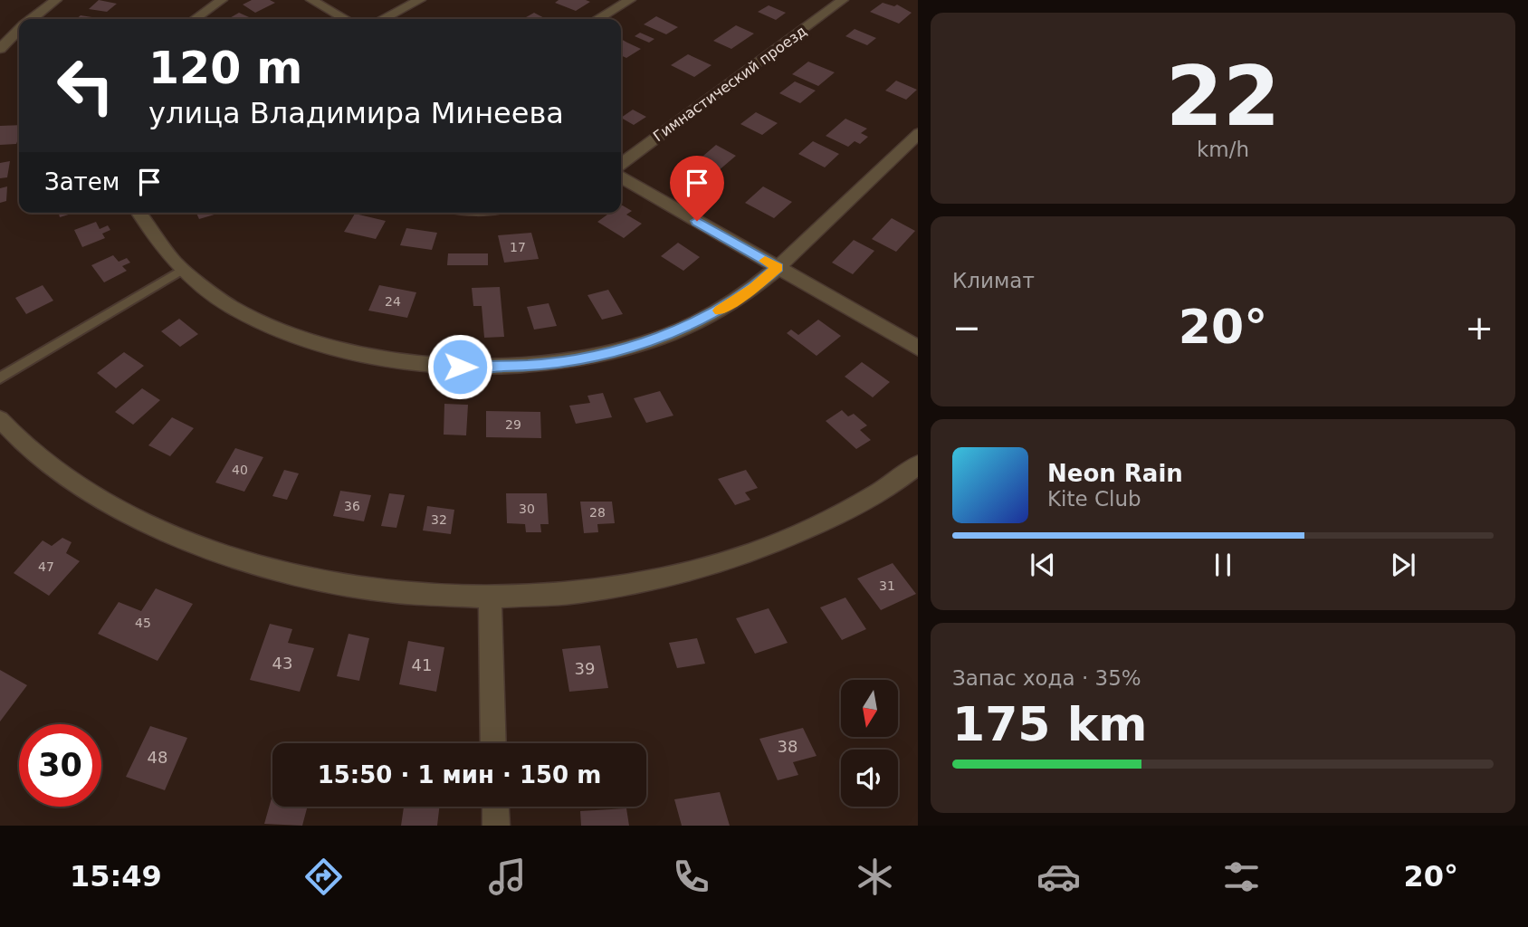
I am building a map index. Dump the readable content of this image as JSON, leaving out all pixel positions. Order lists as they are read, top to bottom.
{
  "streets": {
    "street": ["Гимнастический проезд"]
  },
  "house_numbers": [
    "17",
    "24",
    "29",
    "40",
    "36",
    "30",
    "28",
    "32",
    "47",
    "31",
    "45",
    "43",
    "41",
    "39",
    "38",
    "48"
  ],
  "north": "bottom",
  "page": {
    "tile": [
      ["22", "km/h"],
      "Климат",
      ["Запас хода · 35%", "175 km"]
    ],
    "turn": ["120 m", "улица Владимира Минеева"],
    "then": "Затем",
    "heat": ["−", "20°", "+"],
    "song": ["Neon Rain", "Kite Club"],
    "limit": "30",
    "trip": "15:50 · 1 мин · 150 m",
    "tabs": ["15:49", "20°"]
  }
}
